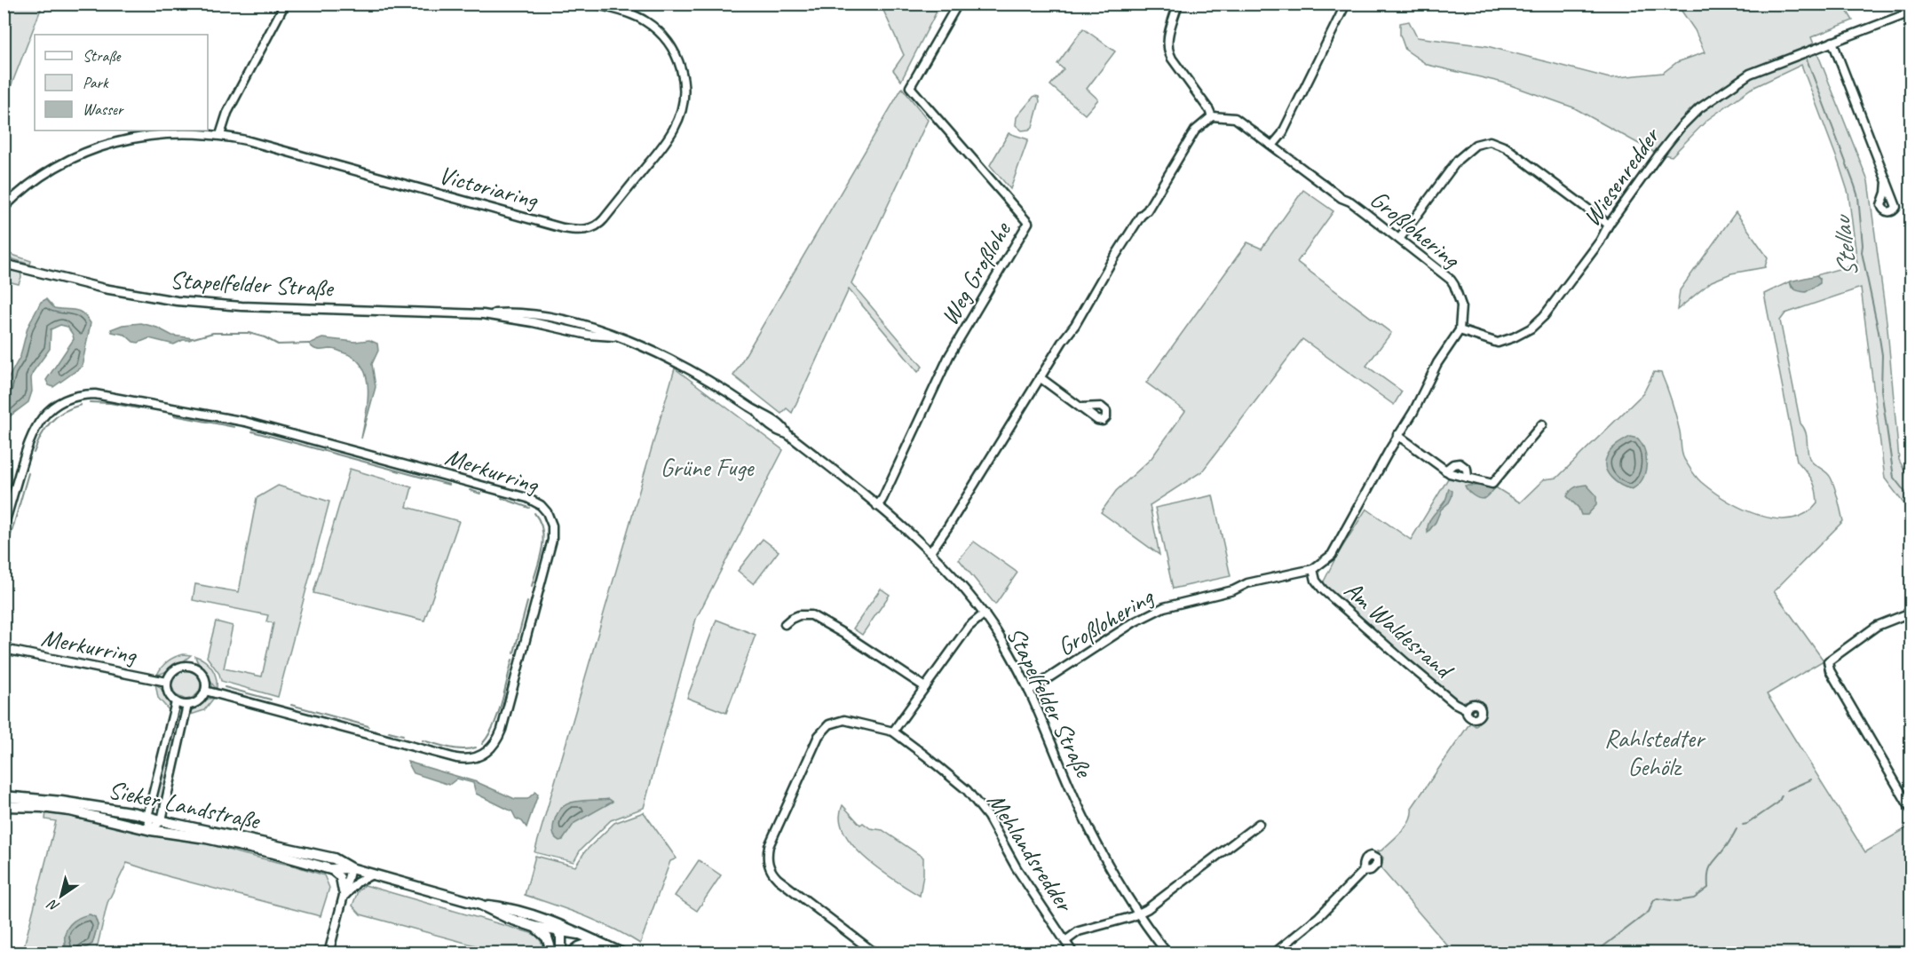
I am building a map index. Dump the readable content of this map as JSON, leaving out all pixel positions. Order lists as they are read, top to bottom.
{
  "streets": {
    "main road": ["Sieker Landstraße"],
    "street": [
      "Wiesenredder",
      "Victoriaring",
      "Großlohering",
      "Weg Großlohe",
      "Stapelfelder Straße",
      "Merkurring",
      "Am Waldesrand",
      "Mehlandsredder"
    ]
  },
  "crossings": [
    ["Wiesenredder", "Großlohering"],
    ["Großlohering", "Stapelfelder Straße"],
    ["Großlohering", "Am Waldesrand"],
    ["Weg Großlohe", "Stapelfelder Straße"],
    ["Stapelfelder Straße", "Mehlandsredder"]
  ],
  "water": ["Stellau"],
  "parks": ["Grüne Fuge", "Rahlstedter Gehölz"],
  "legend": ["Straße", "Park", "Wasser"],
  "north": "bottom left"
}
